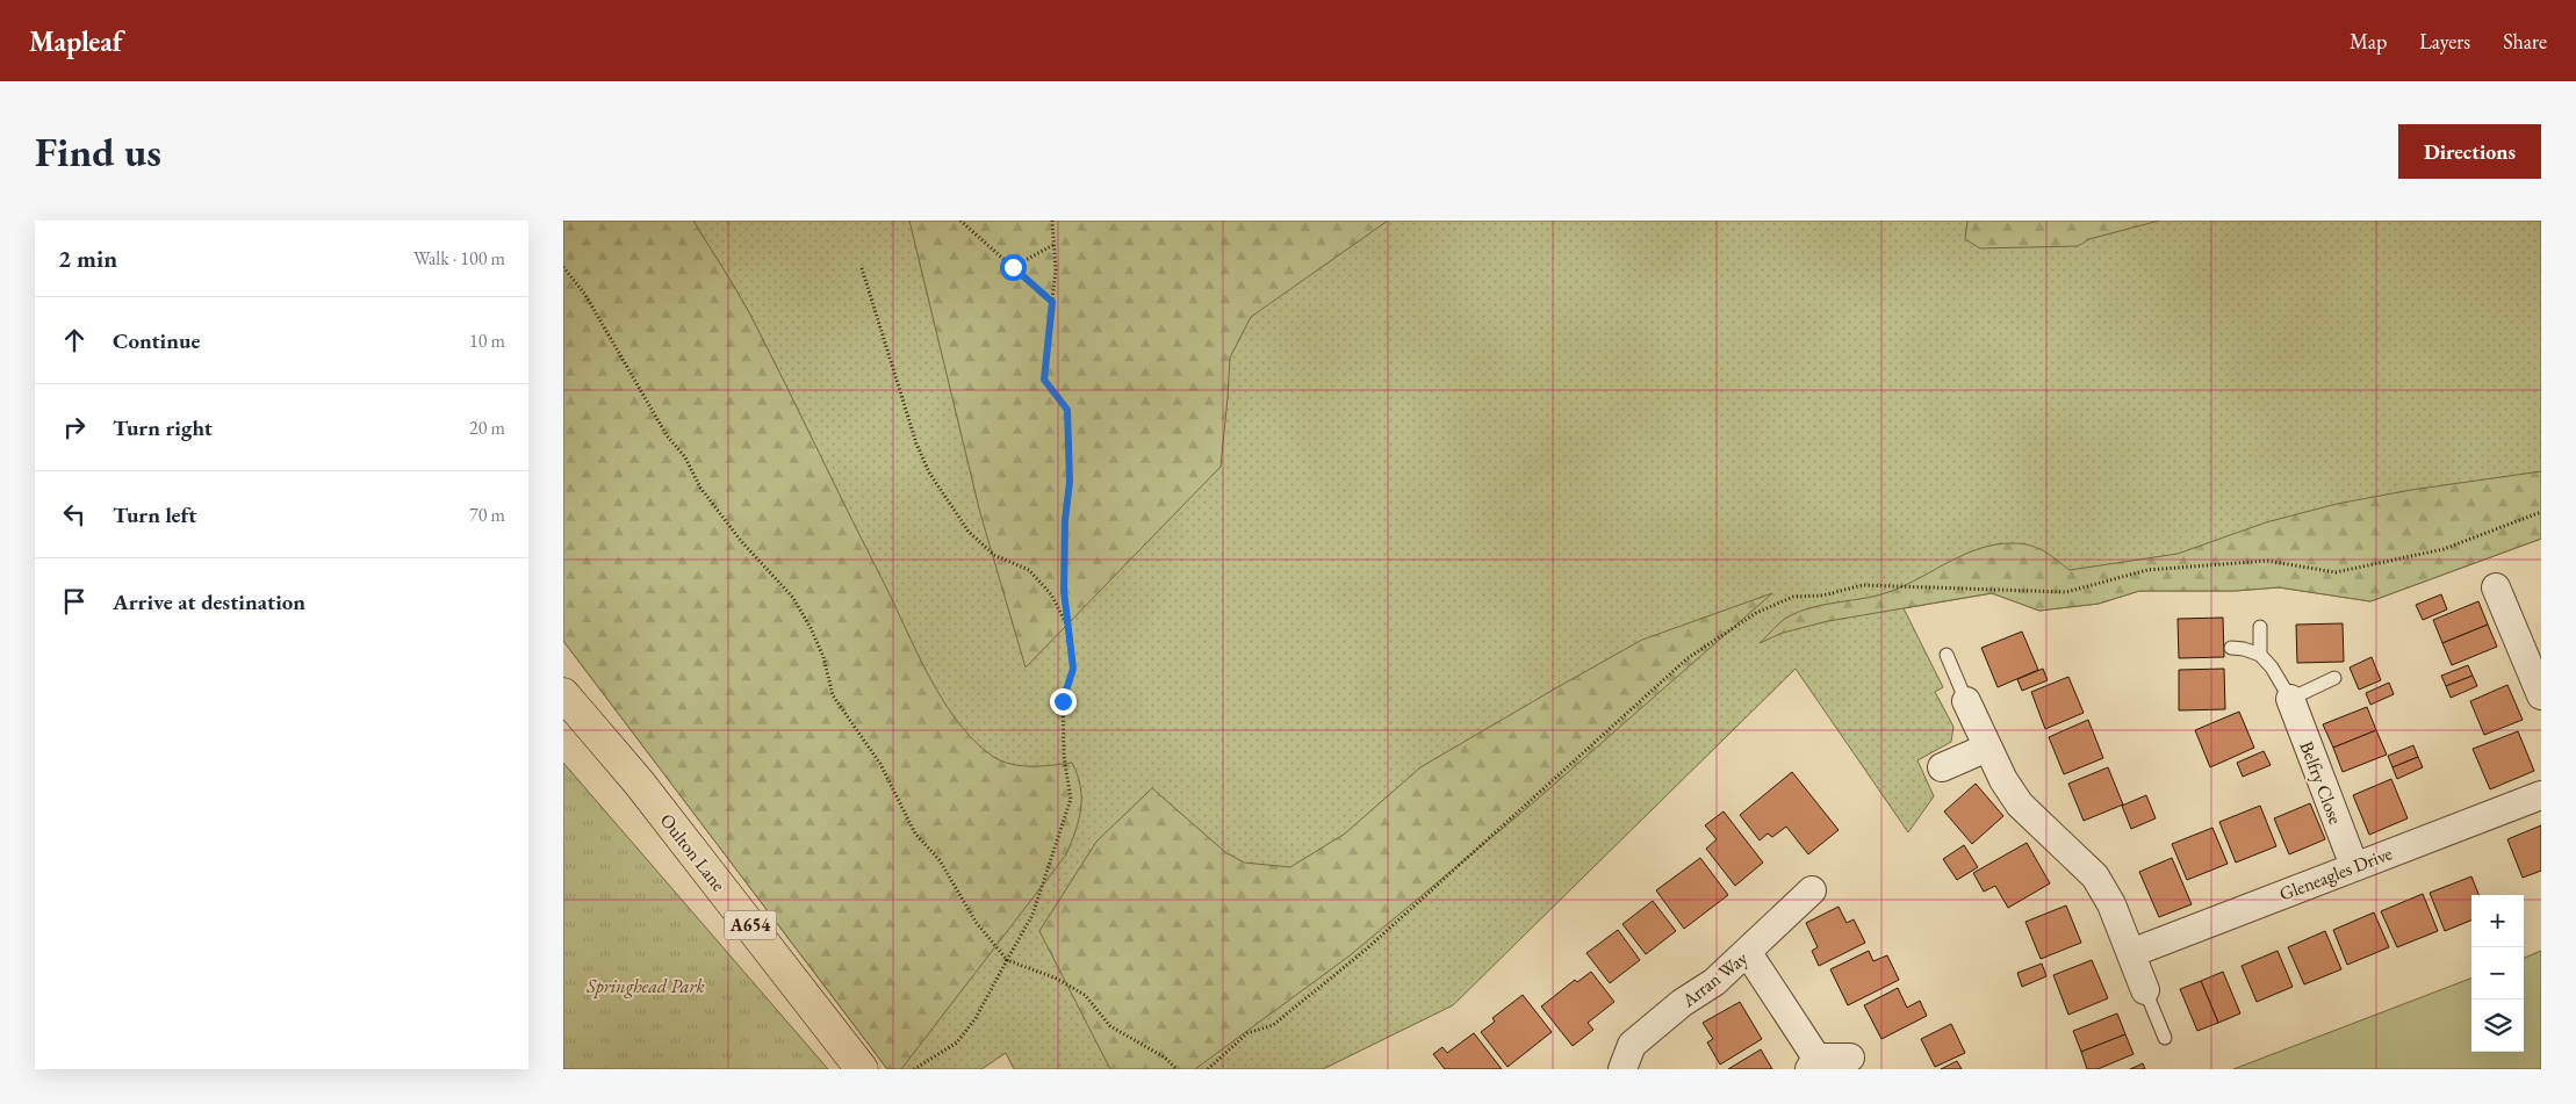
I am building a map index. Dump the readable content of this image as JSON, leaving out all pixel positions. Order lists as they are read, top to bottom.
{
  "streets": {
    "main road": ["Oulton Lane", "A654"],
    "street": ["Belfry Close", "Gleneagles Drive", "Arran Way"]
  },
  "crossings": [
    ["Belfry Close", "Gleneagles Drive"]
  ],
  "parks": ["Springhead Park"],
  "page": {
    "header": "Mapleaf",
    "nav": ["Map", "Layers", "Share"],
    "buttons": "Directions",
    "title": "Find us",
    "heading": ["2 min", "Walk · 100 m"],
    "list": [
      ["Continue", "10 m"],
      ["Turn right", "20 m"],
      ["Turn left", "70 m"],
      "Arrive at destination"
    ],
    "map_buttons": ["+", "−"]
  }
}
